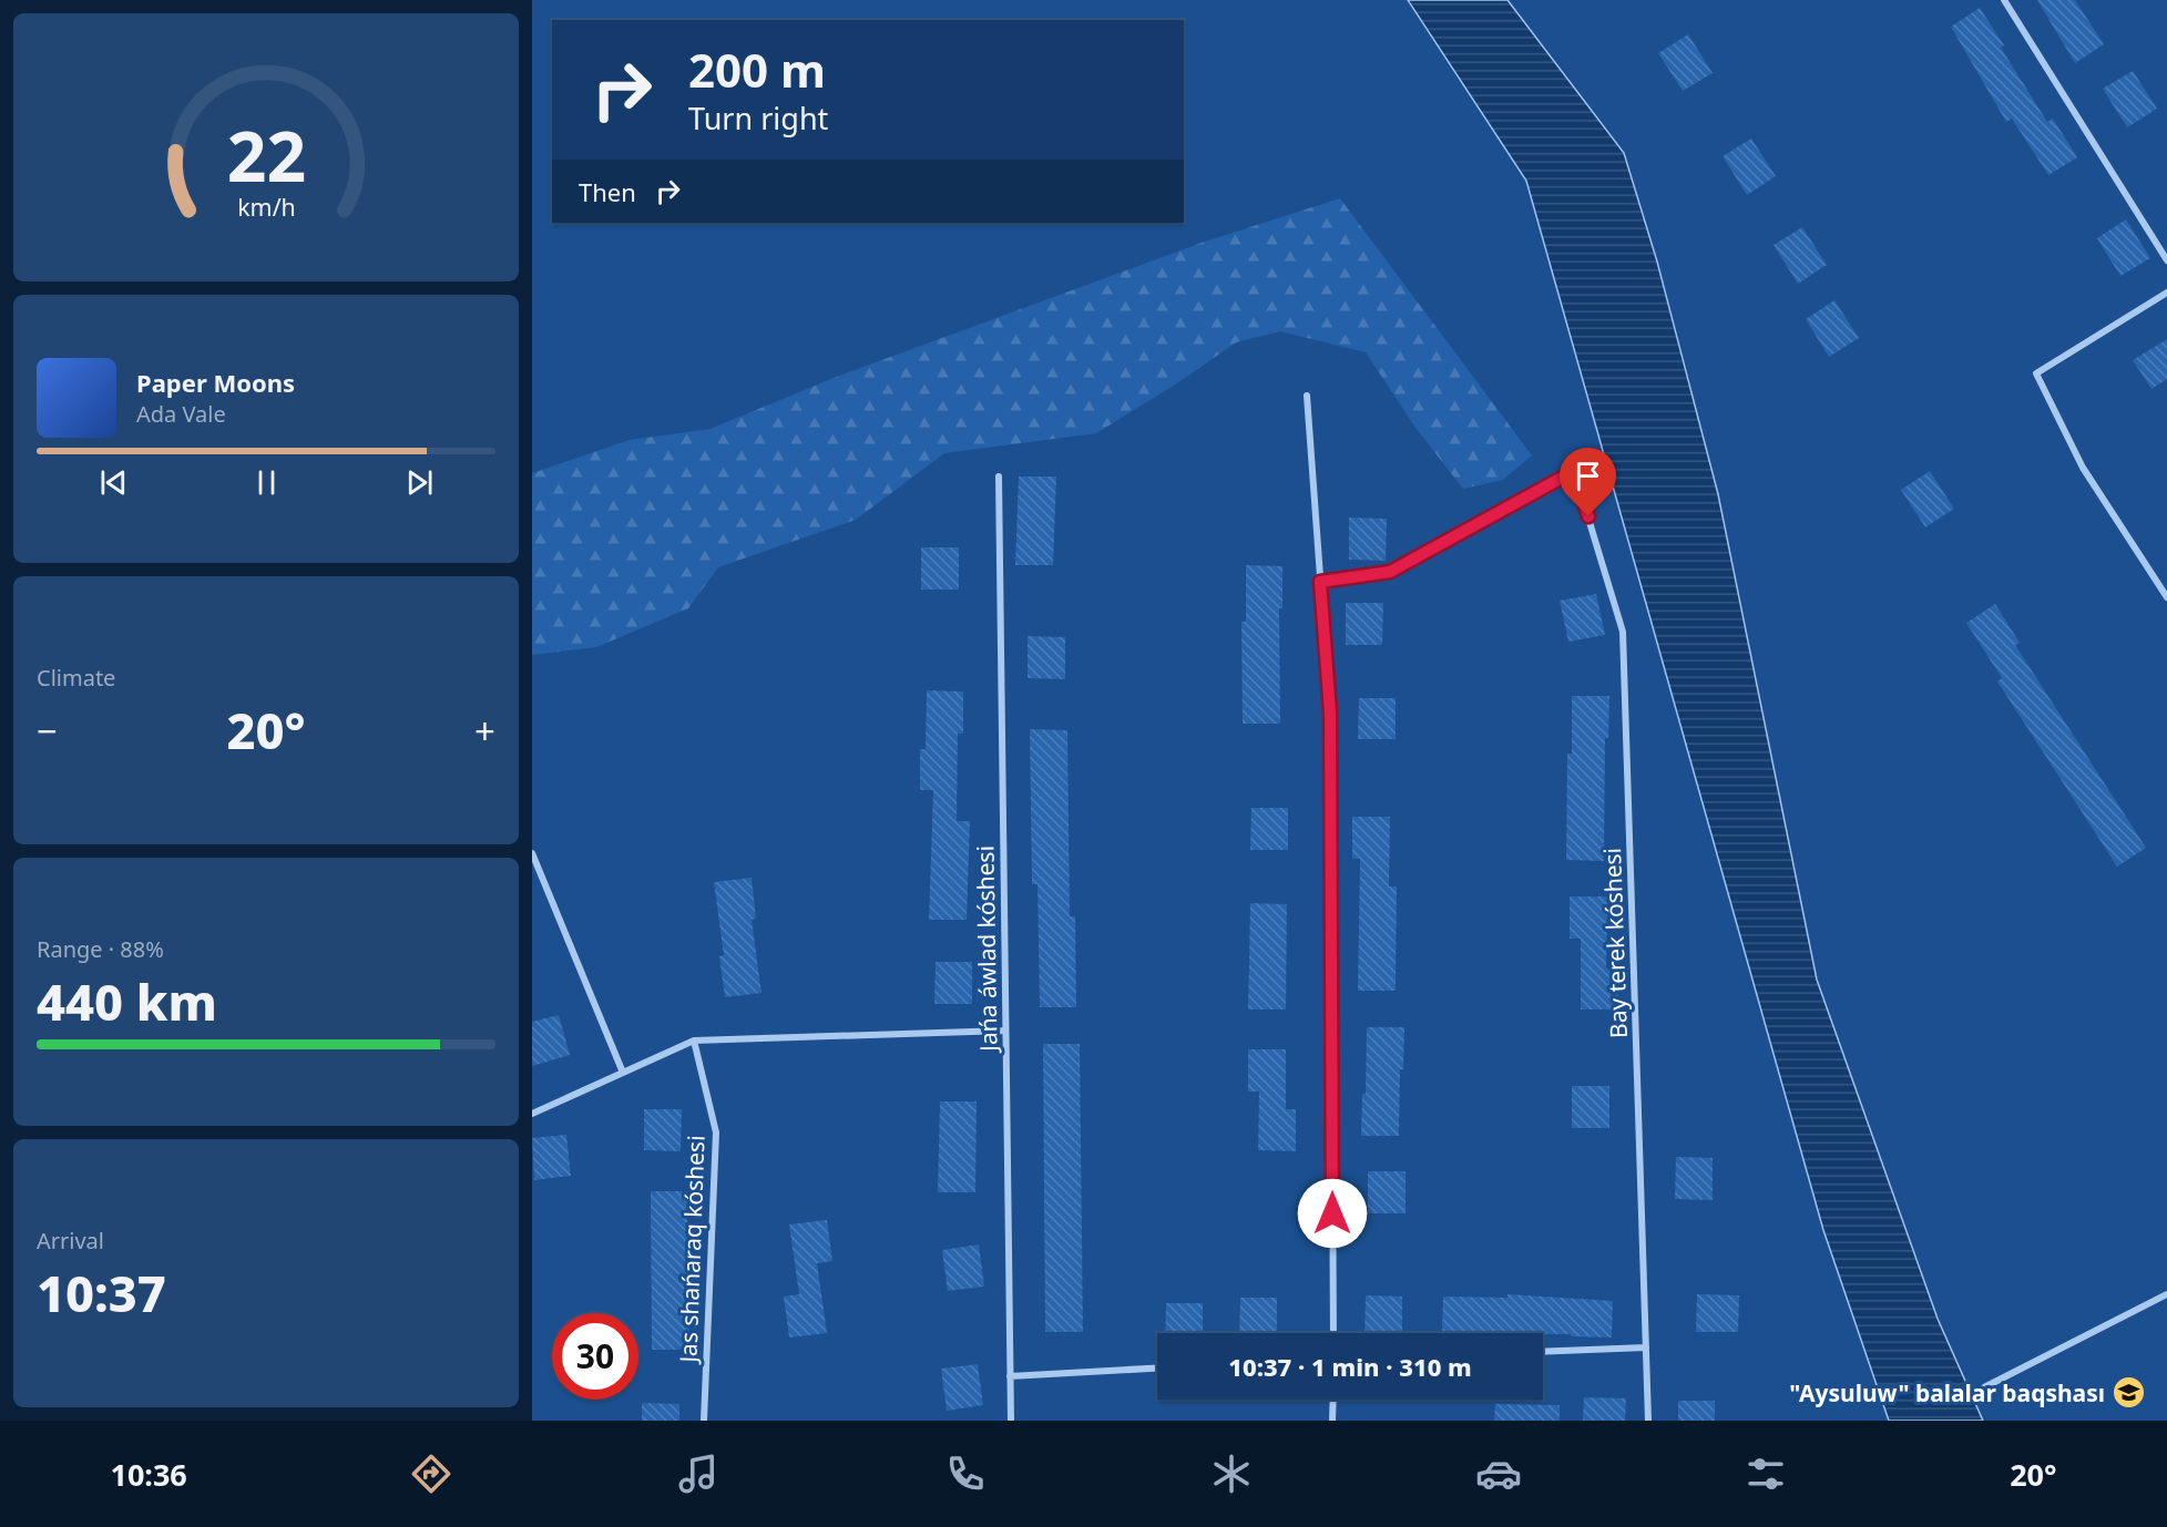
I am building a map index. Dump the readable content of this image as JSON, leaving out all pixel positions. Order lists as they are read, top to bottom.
{
  "streets": {
    "street": ["Bay terek kóshesi", "Jańa áwlad kóshesi", "Jas shańaraq kóshesi"]
  },
  "places": {
    "school or university": ["\"Aysuluw\" balalar baqshası"]
  },
  "page": {
    "turn": ["200 m", "Turn right"],
    "then": "Then",
    "song": ["Paper Moons", "Ada Vale"],
    "tile": [
      "Climate",
      ["Range · 88%", "440 km"],
      ["Arrival", "10:37"]
    ],
    "heat": ["−", "20°", "+"],
    "limit": "30",
    "trip": "10:37 · 1 min · 310 m",
    "tabs": ["10:36", "20°"],
    "gauge": ["22", "km/h"]
  }
}
